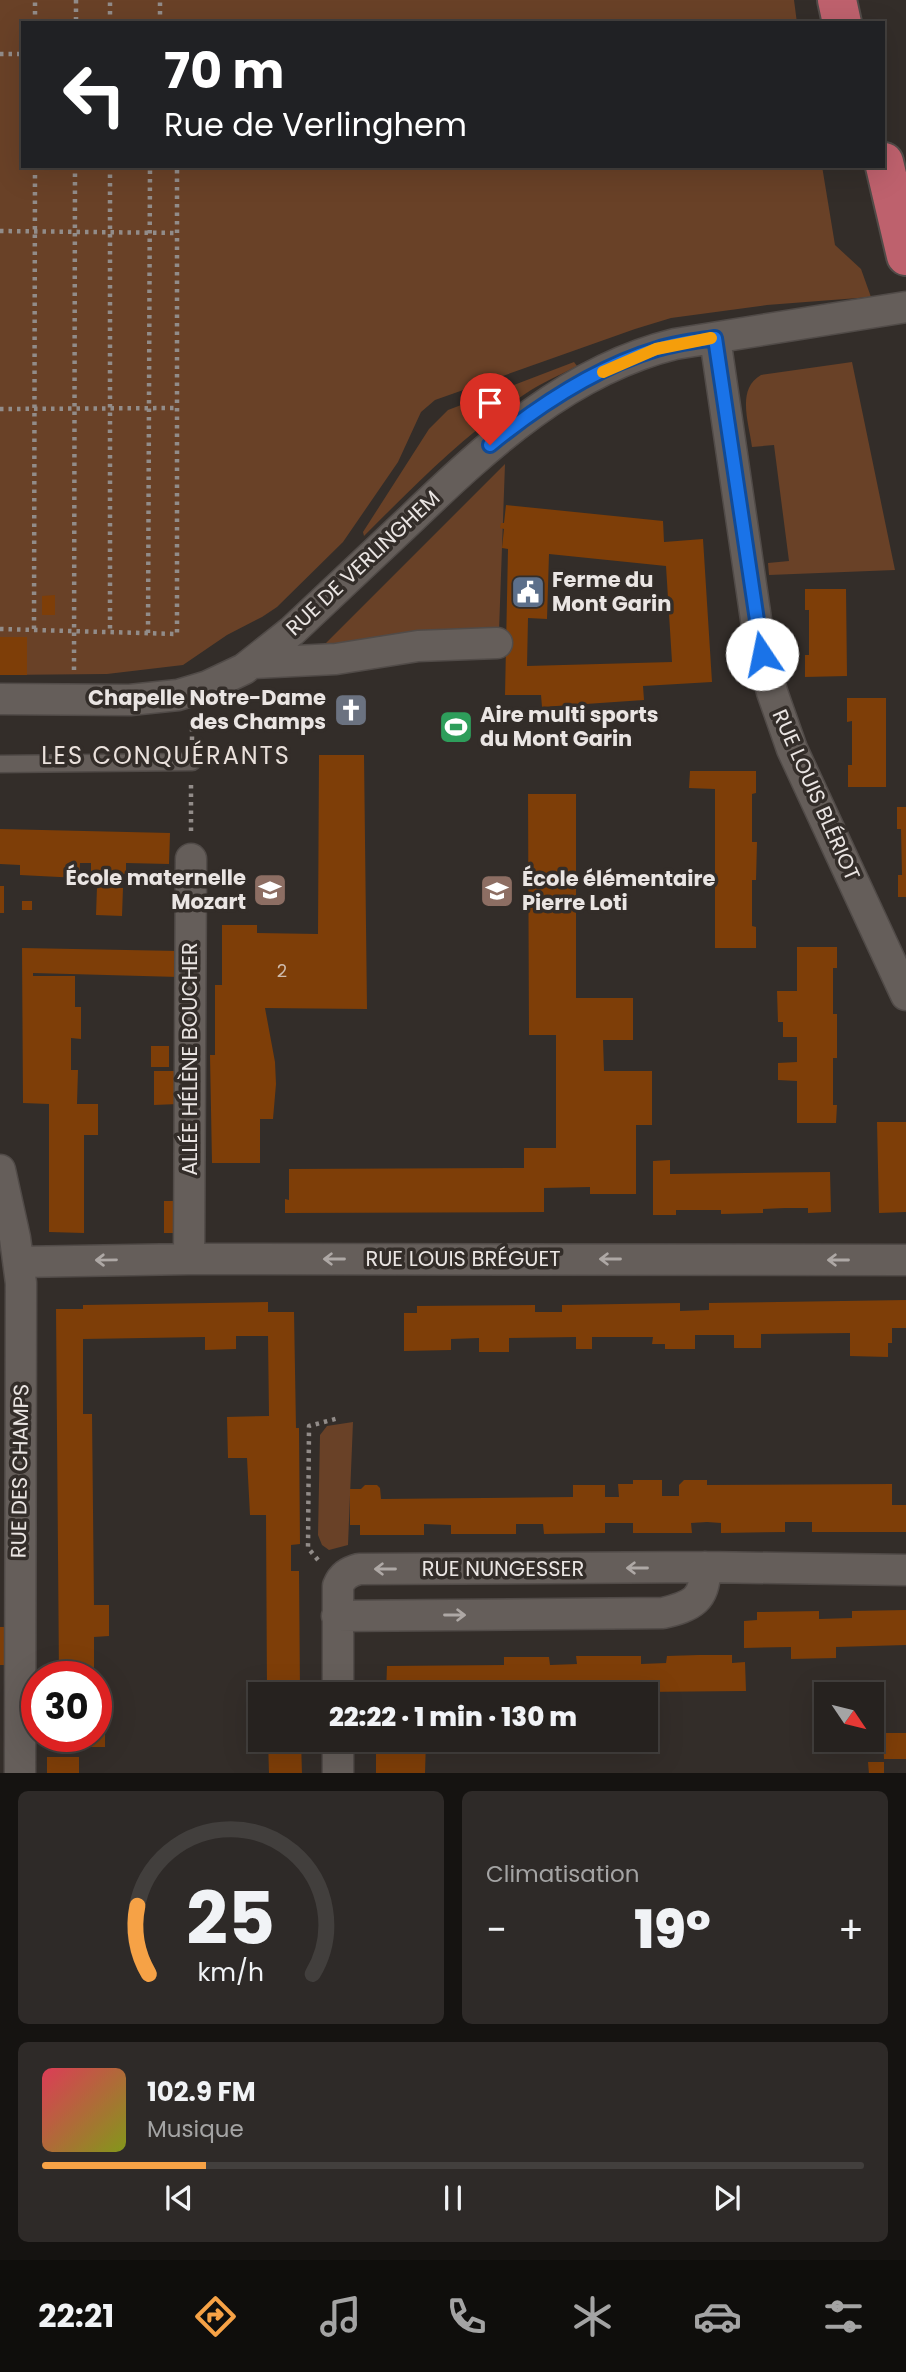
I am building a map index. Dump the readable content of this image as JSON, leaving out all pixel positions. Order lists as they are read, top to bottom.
{
  "streets": {
    "street": [
      "RUE DE VERLINGHEM",
      "RUE LOUIS BLÉRIOT",
      "ALLÉE HÉLÈNE BOUCHER",
      "RUE LOUIS BRÉGUET",
      "RUE DES CHAMPS",
      "RUE NUNGESSER"
    ]
  },
  "crossings": [
    ["RUE DE VERLINGHEM", "RUE LOUIS BLÉRIOT"],
    ["ALLÉE HÉLÈNE BOUCHER", "RUE LOUIS BRÉGUET"],
    ["RUE LOUIS BRÉGUET", "RUE DES CHAMPS"]
  ],
  "one_way": ["RUE LOUIS BRÉGUET"],
  "districts": ["LES CONQUÉRANTS"],
  "places": {
    "public building": ["Ferme du Mont Garin"],
    "church": ["Chapelle Notre-Dame des Champs"],
    "sports": ["Aire multi sports du Mont Garin"],
    "school or university": ["École maternelle Mozart", "École élémentaire Pierre Loti"]
  },
  "house_numbers": ["2"],
  "north": "bottom right",
  "page": {
    "turn": ["70 m", "Rue de Verlinghem"],
    "limit": "30",
    "trip": "22:22 · 1 min · 130 m",
    "tile": "Climatisation",
    "heat": ["−", "19°", "+"],
    "song": ["102.9 FM", "Musique"],
    "tabs": "22:21",
    "gauge": ["25", "km/h"]
  }
}
